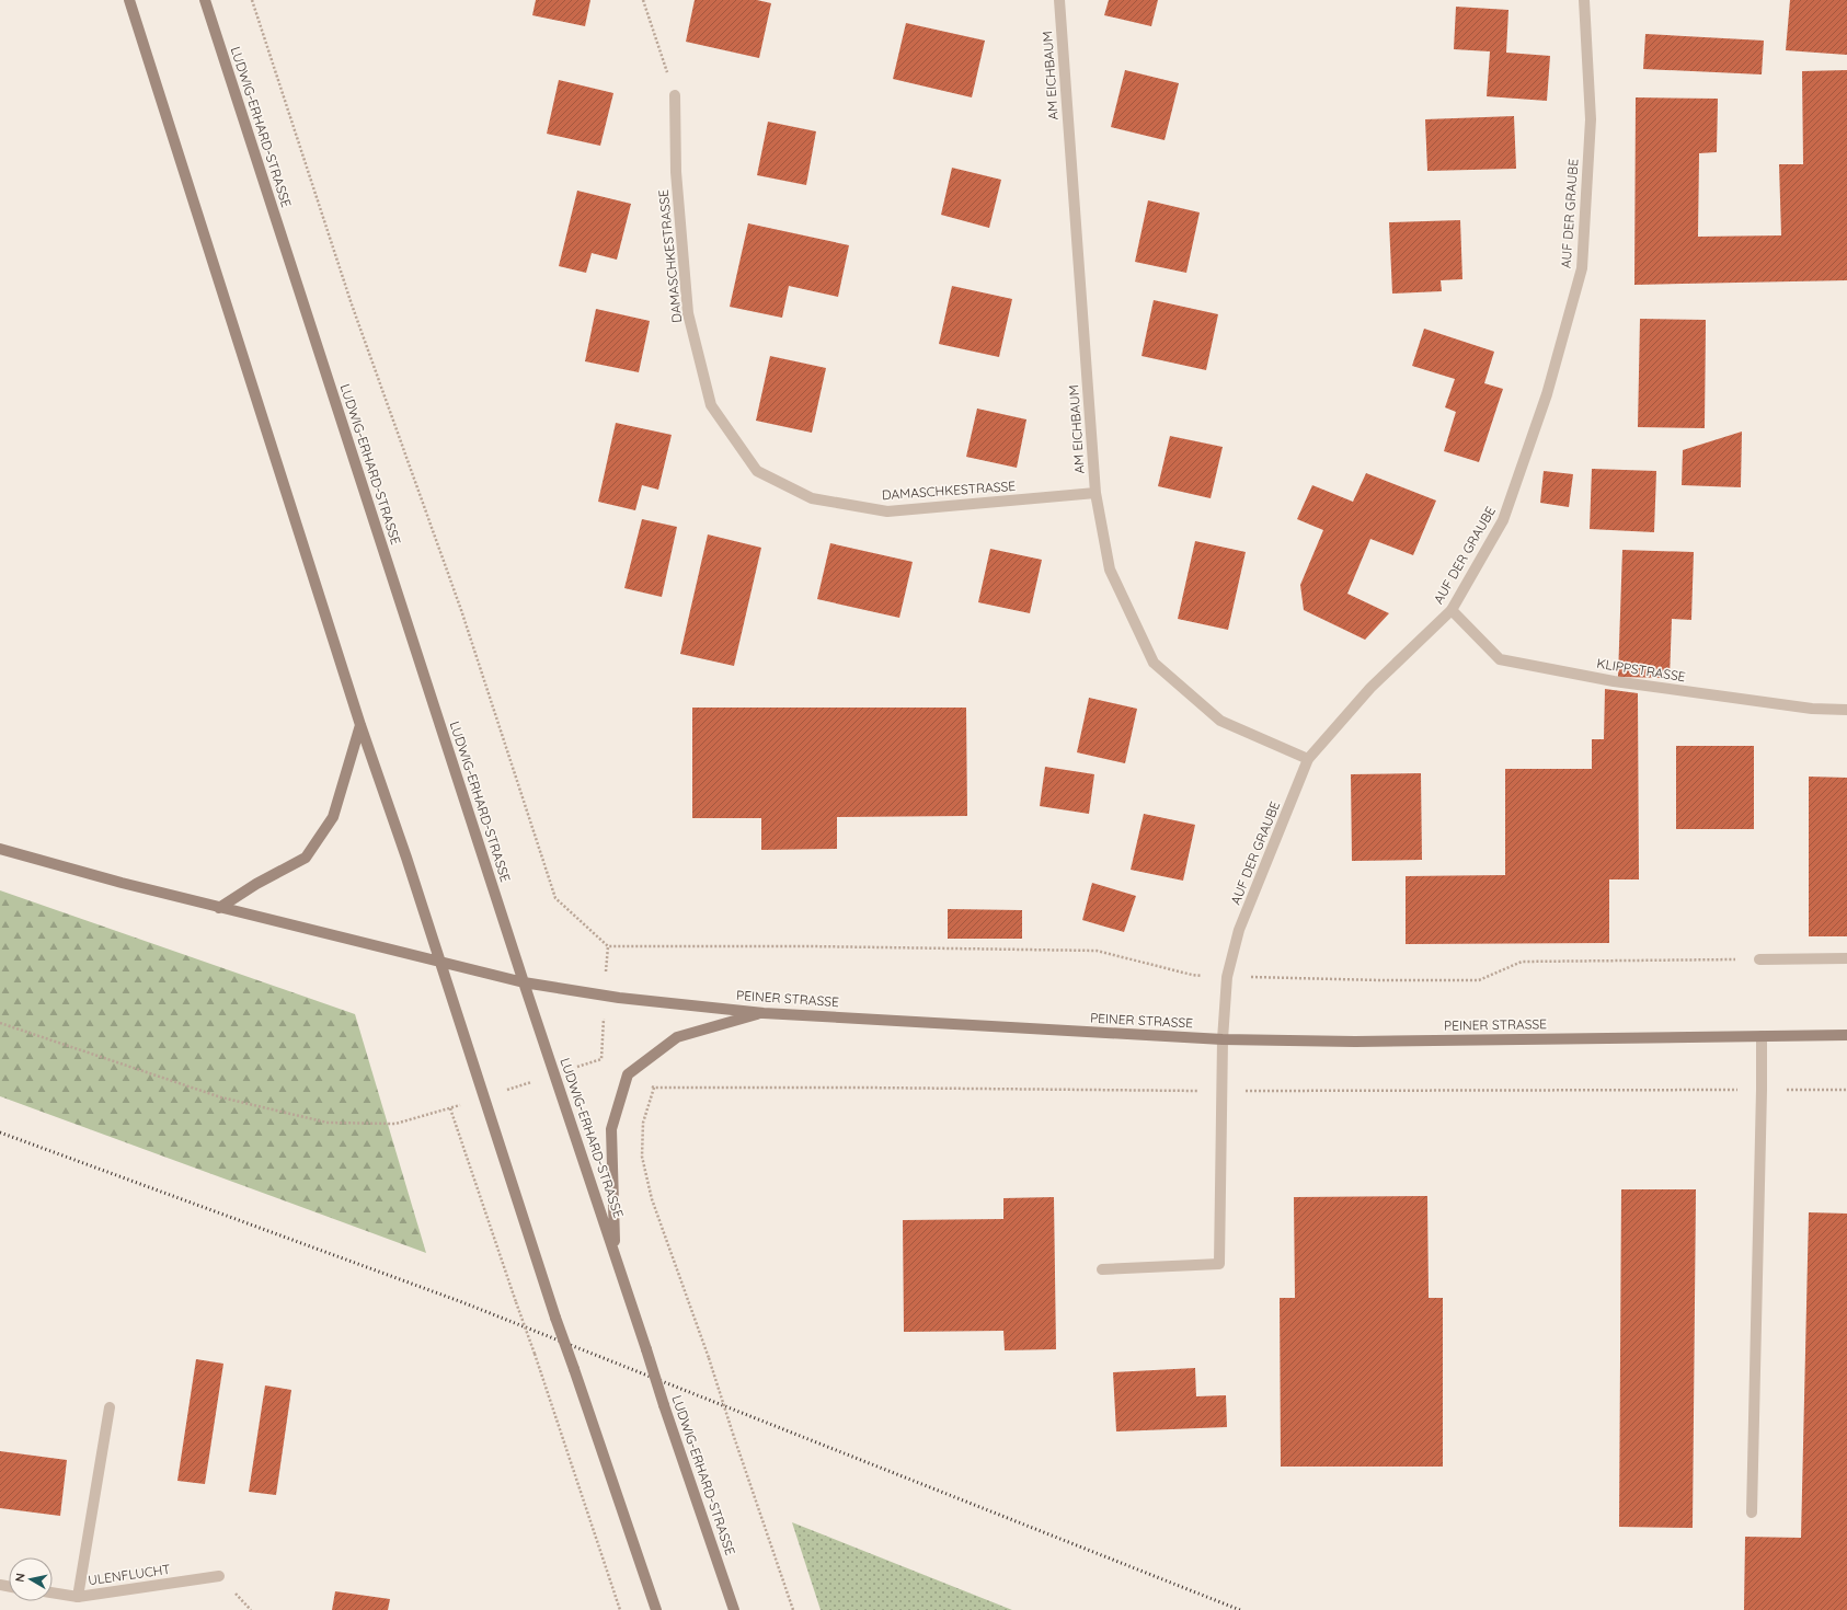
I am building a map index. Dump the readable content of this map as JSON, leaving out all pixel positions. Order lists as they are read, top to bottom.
{
  "streets": {
    "main road": ["LUDWIG-ERHARD-STRASSE", "PEINER STRASSE"],
    "street": [
      "AM EICHBAUM",
      "AUF DER GRAUBE",
      "DAMASCHKESTRASSE",
      "KLIPPSTRASSE",
      "ULENFLUCHT"
    ]
  },
  "crossings": [
    ["AM EICHBAUM", "AUF DER GRAUBE"],
    ["AM EICHBAUM", "DAMASCHKESTRASSE"],
    ["LUDWIG-ERHARD-STRASSE", "PEINER STRASSE"],
    ["AUF DER GRAUBE", "KLIPPSTRASSE"],
    ["AUF DER GRAUBE", "PEINER STRASSE"]
  ],
  "north": "left"
}
